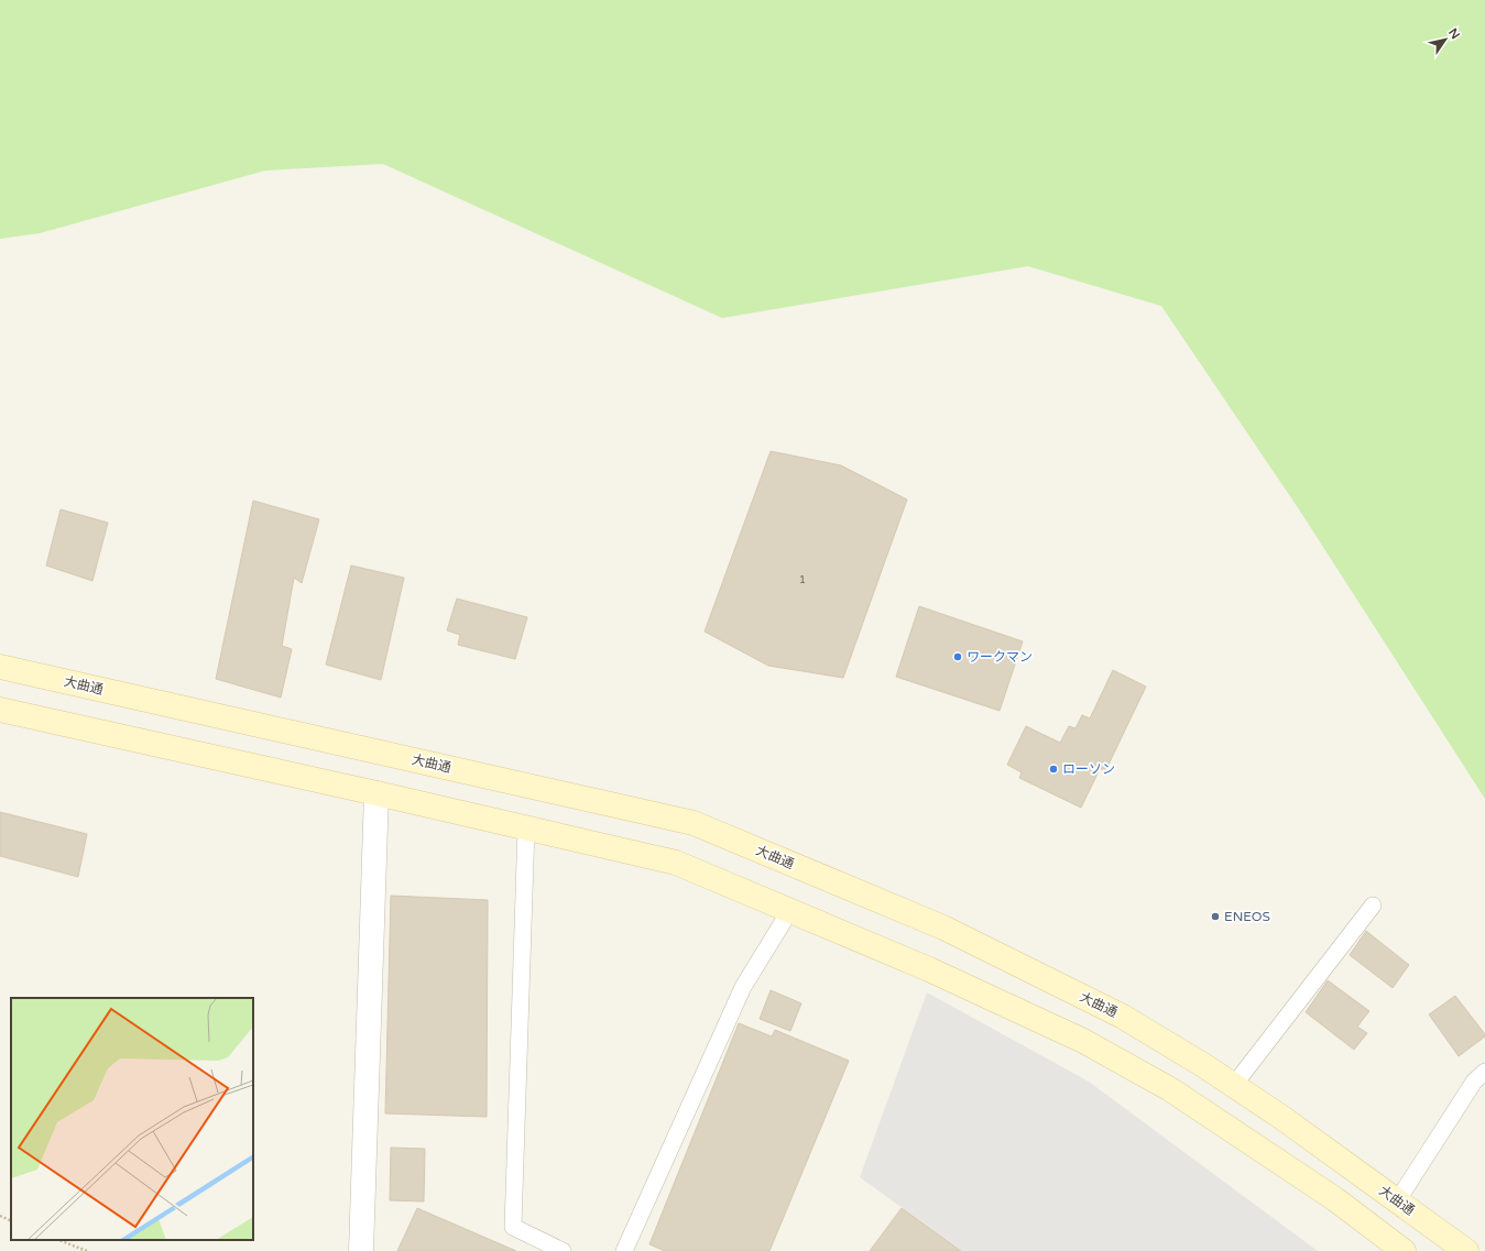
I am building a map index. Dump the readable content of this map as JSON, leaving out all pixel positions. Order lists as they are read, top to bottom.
{
  "streets": {
    "main road": ["大曲通"]
  },
  "places": ["ワークマン", "ローソン", "ENEOS"],
  "house_numbers": ["1"],
  "north": "top right"
}
